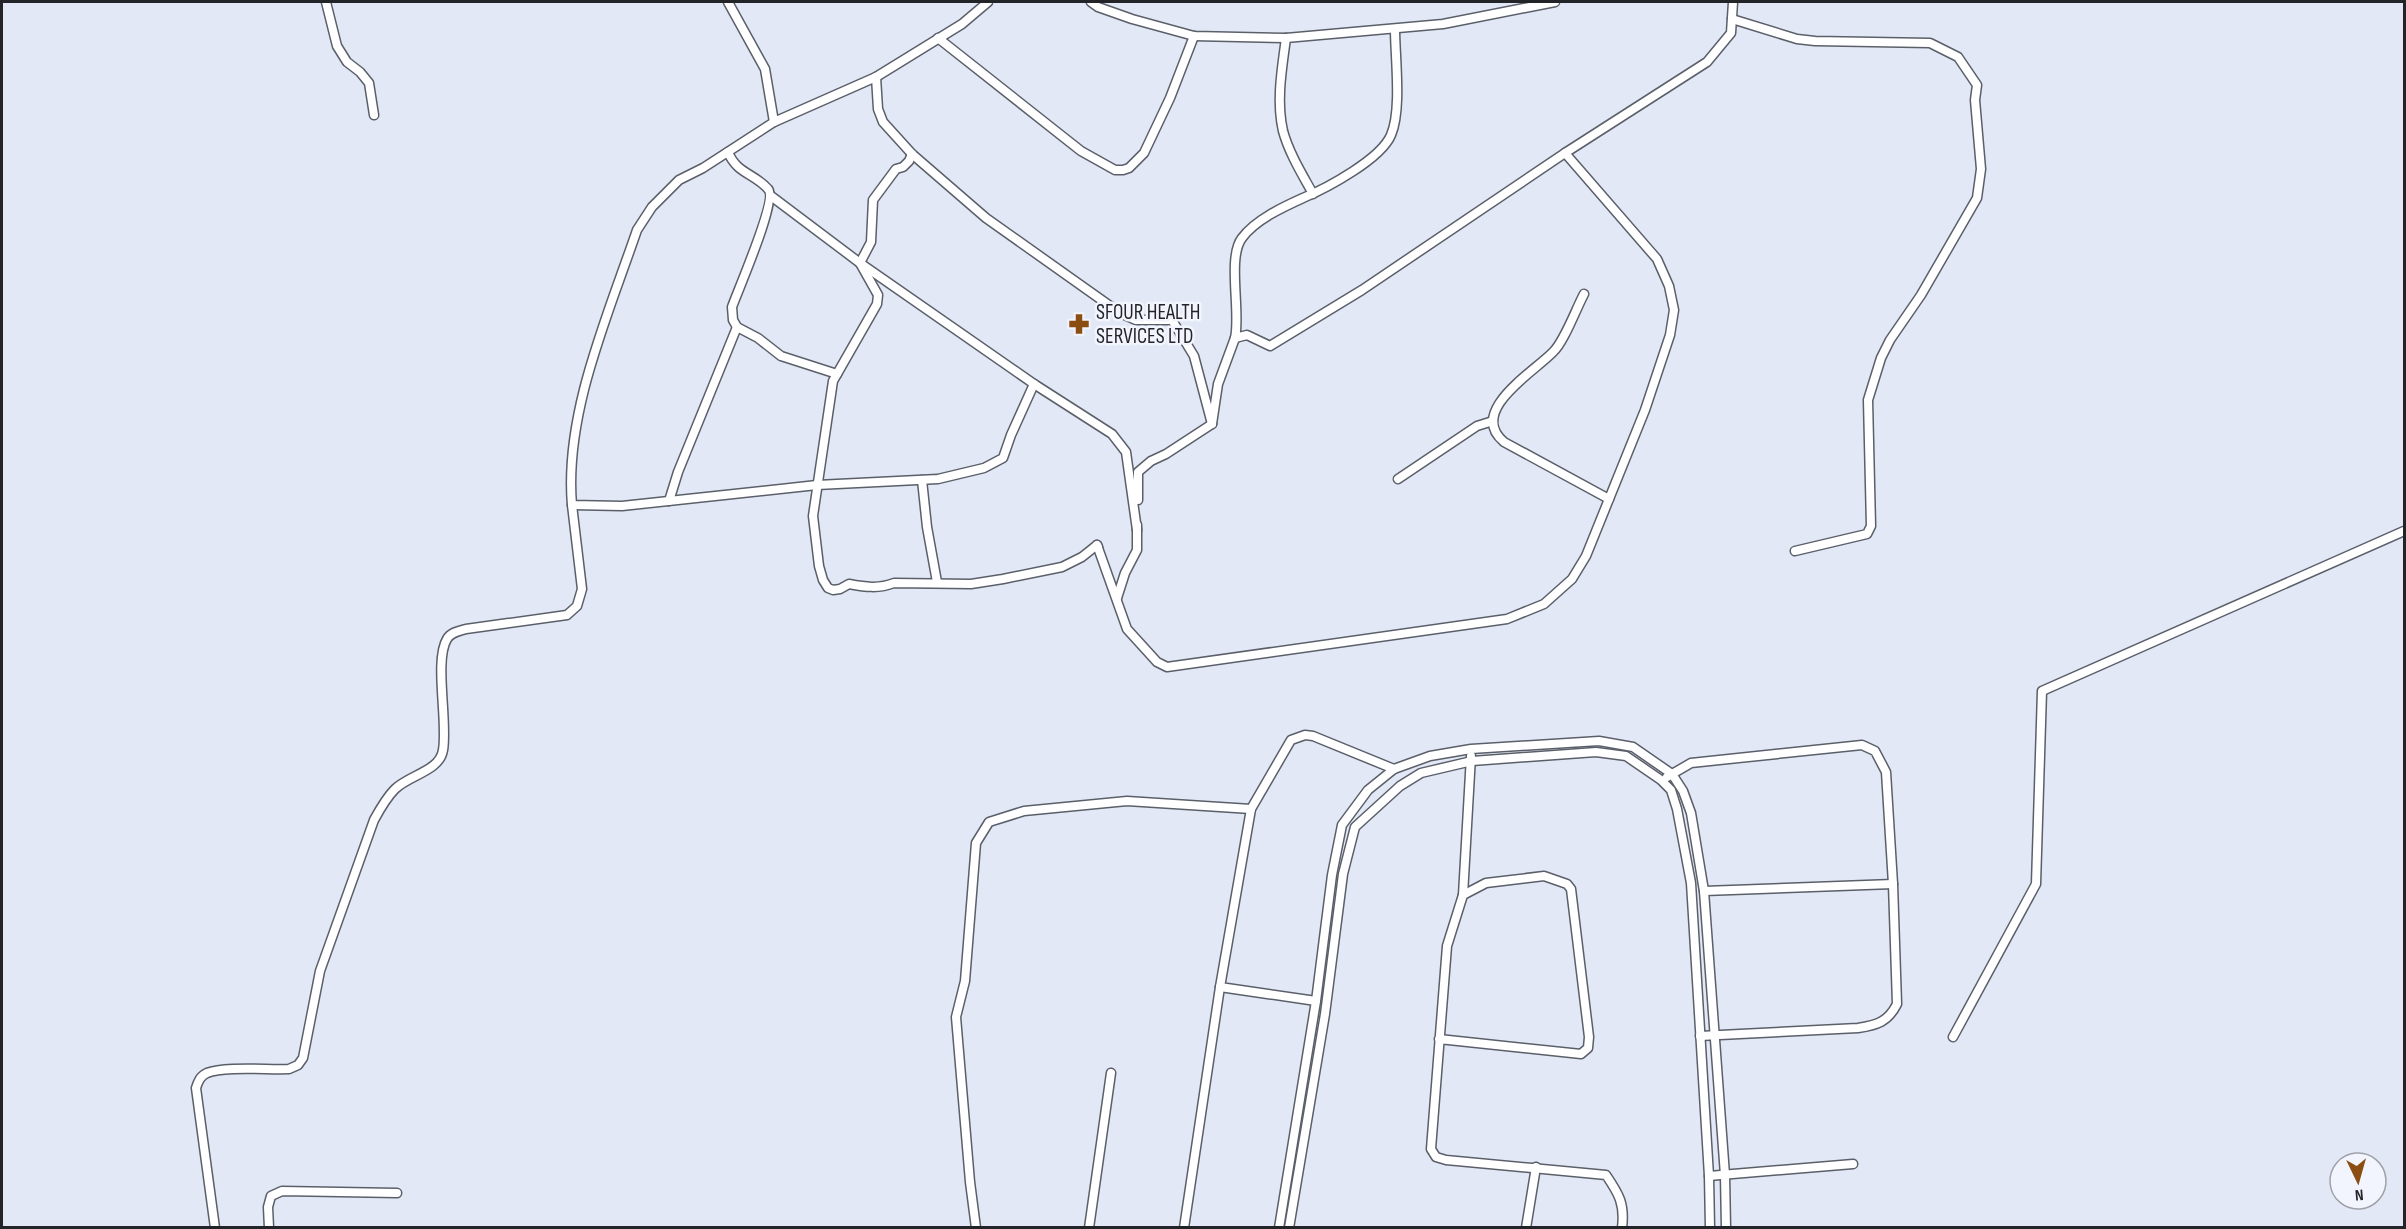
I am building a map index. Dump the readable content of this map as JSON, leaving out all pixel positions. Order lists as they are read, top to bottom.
{
  "places": {
    "pharmacy": ["SFOUR HEALTH SERVICES LTD"]
  },
  "north": "bottom"
}
